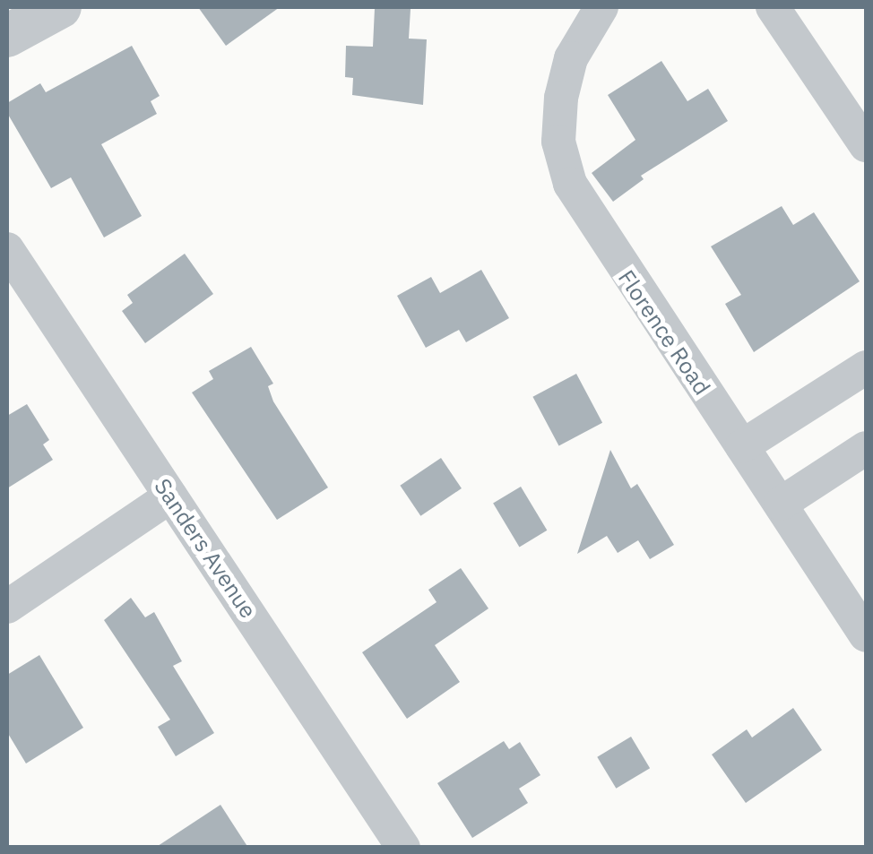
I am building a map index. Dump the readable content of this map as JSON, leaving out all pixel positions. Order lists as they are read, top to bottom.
{
  "streets": {
    "street": ["Florence Road", "Sanders Avenue"]
  }
}
